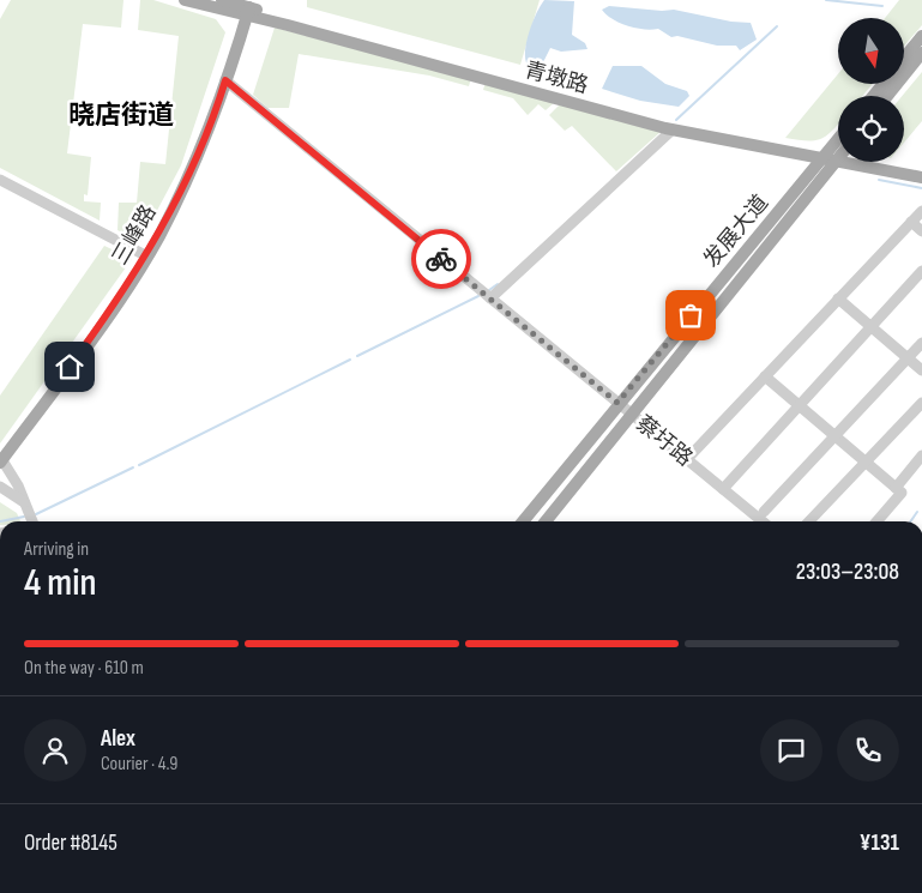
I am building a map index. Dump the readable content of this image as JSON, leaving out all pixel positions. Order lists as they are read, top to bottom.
{
  "streets": {
    "main road": ["青墩路", "发展大道", "三峰路"],
    "street": ["蔡圩路"]
  },
  "crossings": [
    ["青墩路", "发展大道"],
    ["青墩路", "三峰路"],
    ["发展大道", "蔡圩路"],
    ["三峰路", "蔡圩路"]
  ],
  "districts": ["晓店街道"],
  "north": "bottom",
  "page": {
    "heading": ["4 min", "Arriving in", "23:03–23:08"],
    "panel": [
      "Alex",
      "Courier · 4.9",
      "Order #8145",
      "¥131"
    ],
    "bar": "On the way · 610 m"
  }
}
